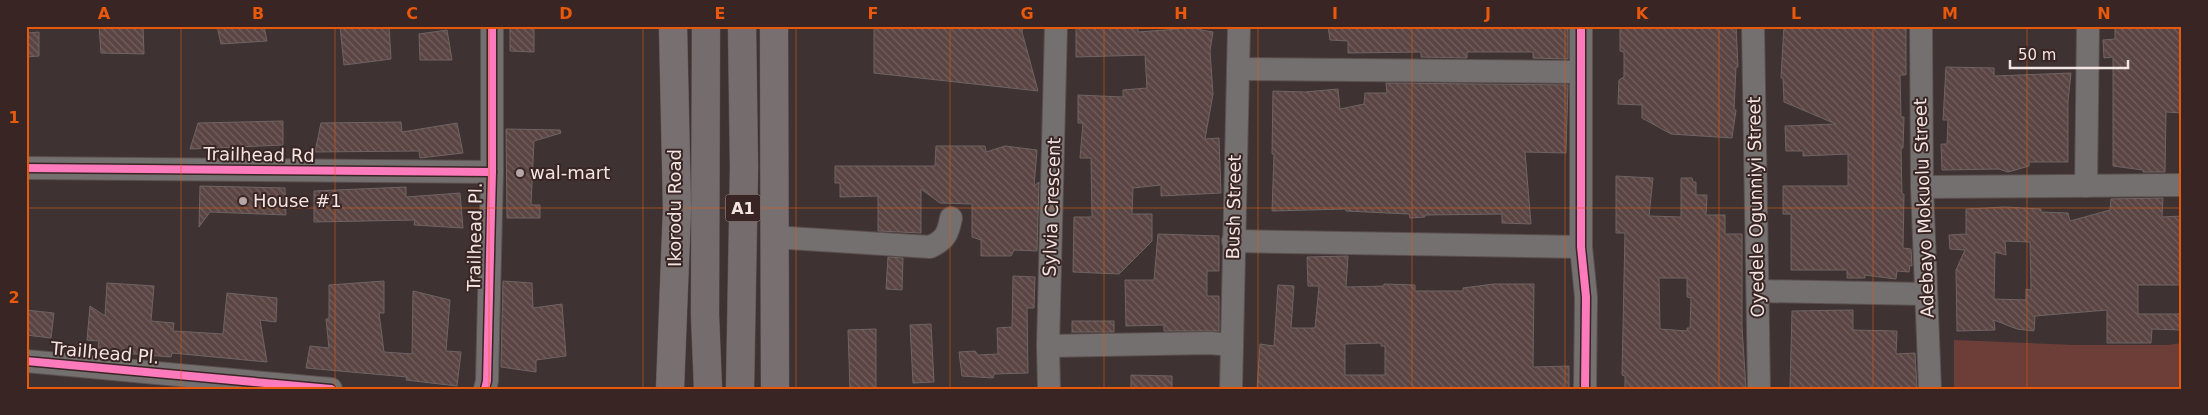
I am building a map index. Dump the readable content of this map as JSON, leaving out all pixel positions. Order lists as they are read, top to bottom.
{
  "streets": {
    "highway": ["Ikorodu Road", "A1"],
    "street": [
      "Trailhead Rd",
      "Sylvia Crescent",
      "Bush Street",
      "Oyedele Ogunniyi Street",
      "Adebayo Mokuolu Street",
      "Trailhead Pl."
    ]
  },
  "crossings": [
    ["Trailhead Rd", "Trailhead Pl."]
  ],
  "places": ["wal-mart", "House #1"],
  "scale_bar": "50 m",
  "grid": {
    "columns": [
      "A",
      "B",
      "C",
      "D",
      "E",
      "F",
      "G",
      "H",
      "I",
      "J",
      "K",
      "L",
      "M",
      "N"
    ],
    "rows": ["1", "2"]
  }
}
